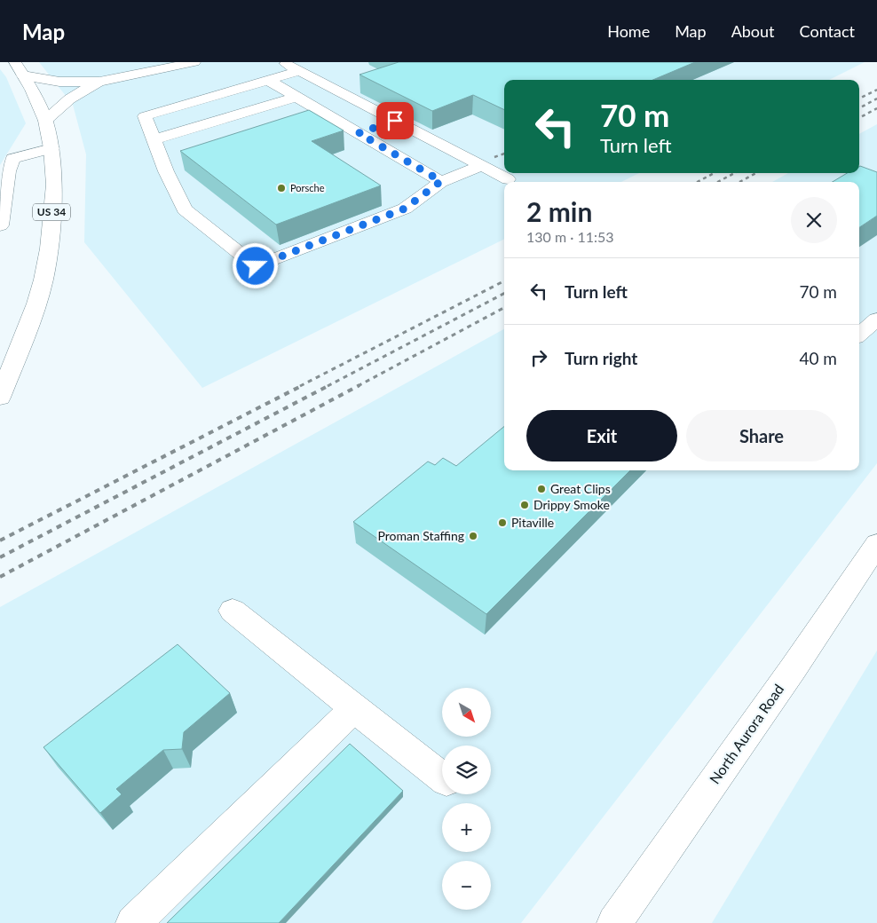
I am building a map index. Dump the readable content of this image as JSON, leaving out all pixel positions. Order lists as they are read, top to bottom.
{
  "streets": {
    "main road": ["US 34", "North Aurora Road"]
  },
  "places": [
    "Porsche",
    "Great Clips",
    "Drippy Smoke",
    "Pitaville",
    "Proman Staffing"
  ],
  "north": "bottom right",
  "page": {
    "header": "Map",
    "nav": [
      "Home",
      "Map",
      "About",
      "Contact"
    ],
    "turn": ["70 m", "Turn left"],
    "heading": ["2 min", "130 m · 11:53"],
    "list": [
      {
        "name": "Turn left",
        "value": "70 m"
      },
      {
        "name": "Turn right",
        "value": "40 m"
      }
    ],
    "buttons": ["Exit", "Share"],
    "map_buttons": ["+", "−"]
  }
}
